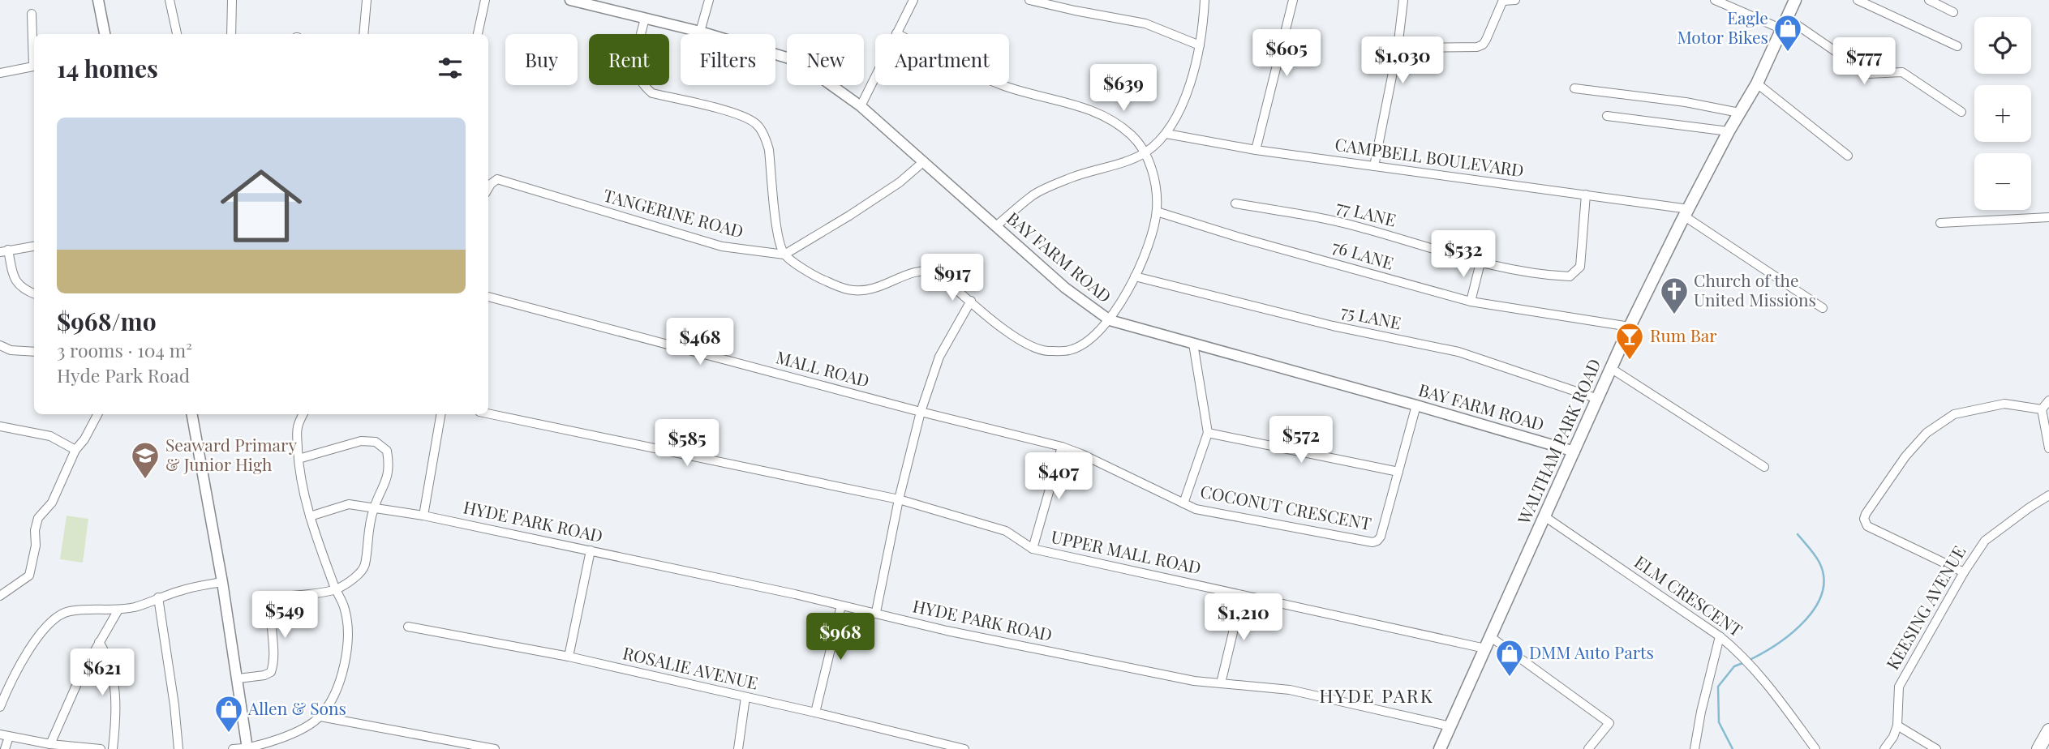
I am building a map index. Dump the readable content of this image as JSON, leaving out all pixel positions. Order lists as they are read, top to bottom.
{
  "streets": {
    "main road": ["WALTHAM PARK ROAD"],
    "street": [
      "CAMPBELL BOULEVARD",
      "TANGERINE ROAD",
      "77 LANE",
      "76 LANE",
      "BAY FARM ROAD",
      "75 LANE",
      "MALL ROAD",
      "COCONUT CRESCENT",
      "HYDE PARK ROAD",
      "UPPER MALL ROAD",
      "ELM CRESCENT",
      "KEESING AVENUE",
      "ROSALIE AVENUE"
    ]
  },
  "crossings": [
    ["CAMPBELL BOULEVARD", "77 LANE"],
    ["CAMPBELL BOULEVARD", "WALTHAM PARK ROAD"],
    ["76 LANE", "WALTHAM PARK ROAD"],
    ["BAY FARM ROAD", "WALTHAM PARK ROAD"],
    ["BAY FARM ROAD", "COCONUT CRESCENT"],
    ["75 LANE", "WALTHAM PARK ROAD"],
    ["MALL ROAD", "COCONUT CRESCENT"],
    ["WALTHAM PARK ROAD", "HYDE PARK ROAD"],
    ["WALTHAM PARK ROAD", "UPPER MALL ROAD"],
    ["WALTHAM PARK ROAD", "ELM CRESCENT"]
  ],
  "districts": ["HYDE PARK"],
  "places": {
    "shop": ["Eagle Motor Bikes", "DMM Auto Parts", "Allen & Sons"],
    "church": ["Church of the United Missions"],
    "bar": ["Rum Bar"],
    "school or university": ["Seaward Primary & Junior High"]
  },
  "page": {
    "map_buttons": ["+", "−"],
    "price": [
      "$605",
      "$1,030",
      "$777",
      "$639",
      "$532",
      "$917",
      "$468",
      "$572",
      "$585",
      "$407",
      "$549",
      "$1,210",
      "$968",
      "$621"
    ],
    "chip": [
      "Buy",
      "Rent",
      "Filters",
      "New",
      "Apartment"
    ],
    "heading": "14 homes",
    "list": [
      {
        "name": "$968/mo",
        "note": "3 rooms · 104 m² · Hyde Park Road"
      }
    ]
  }
}
